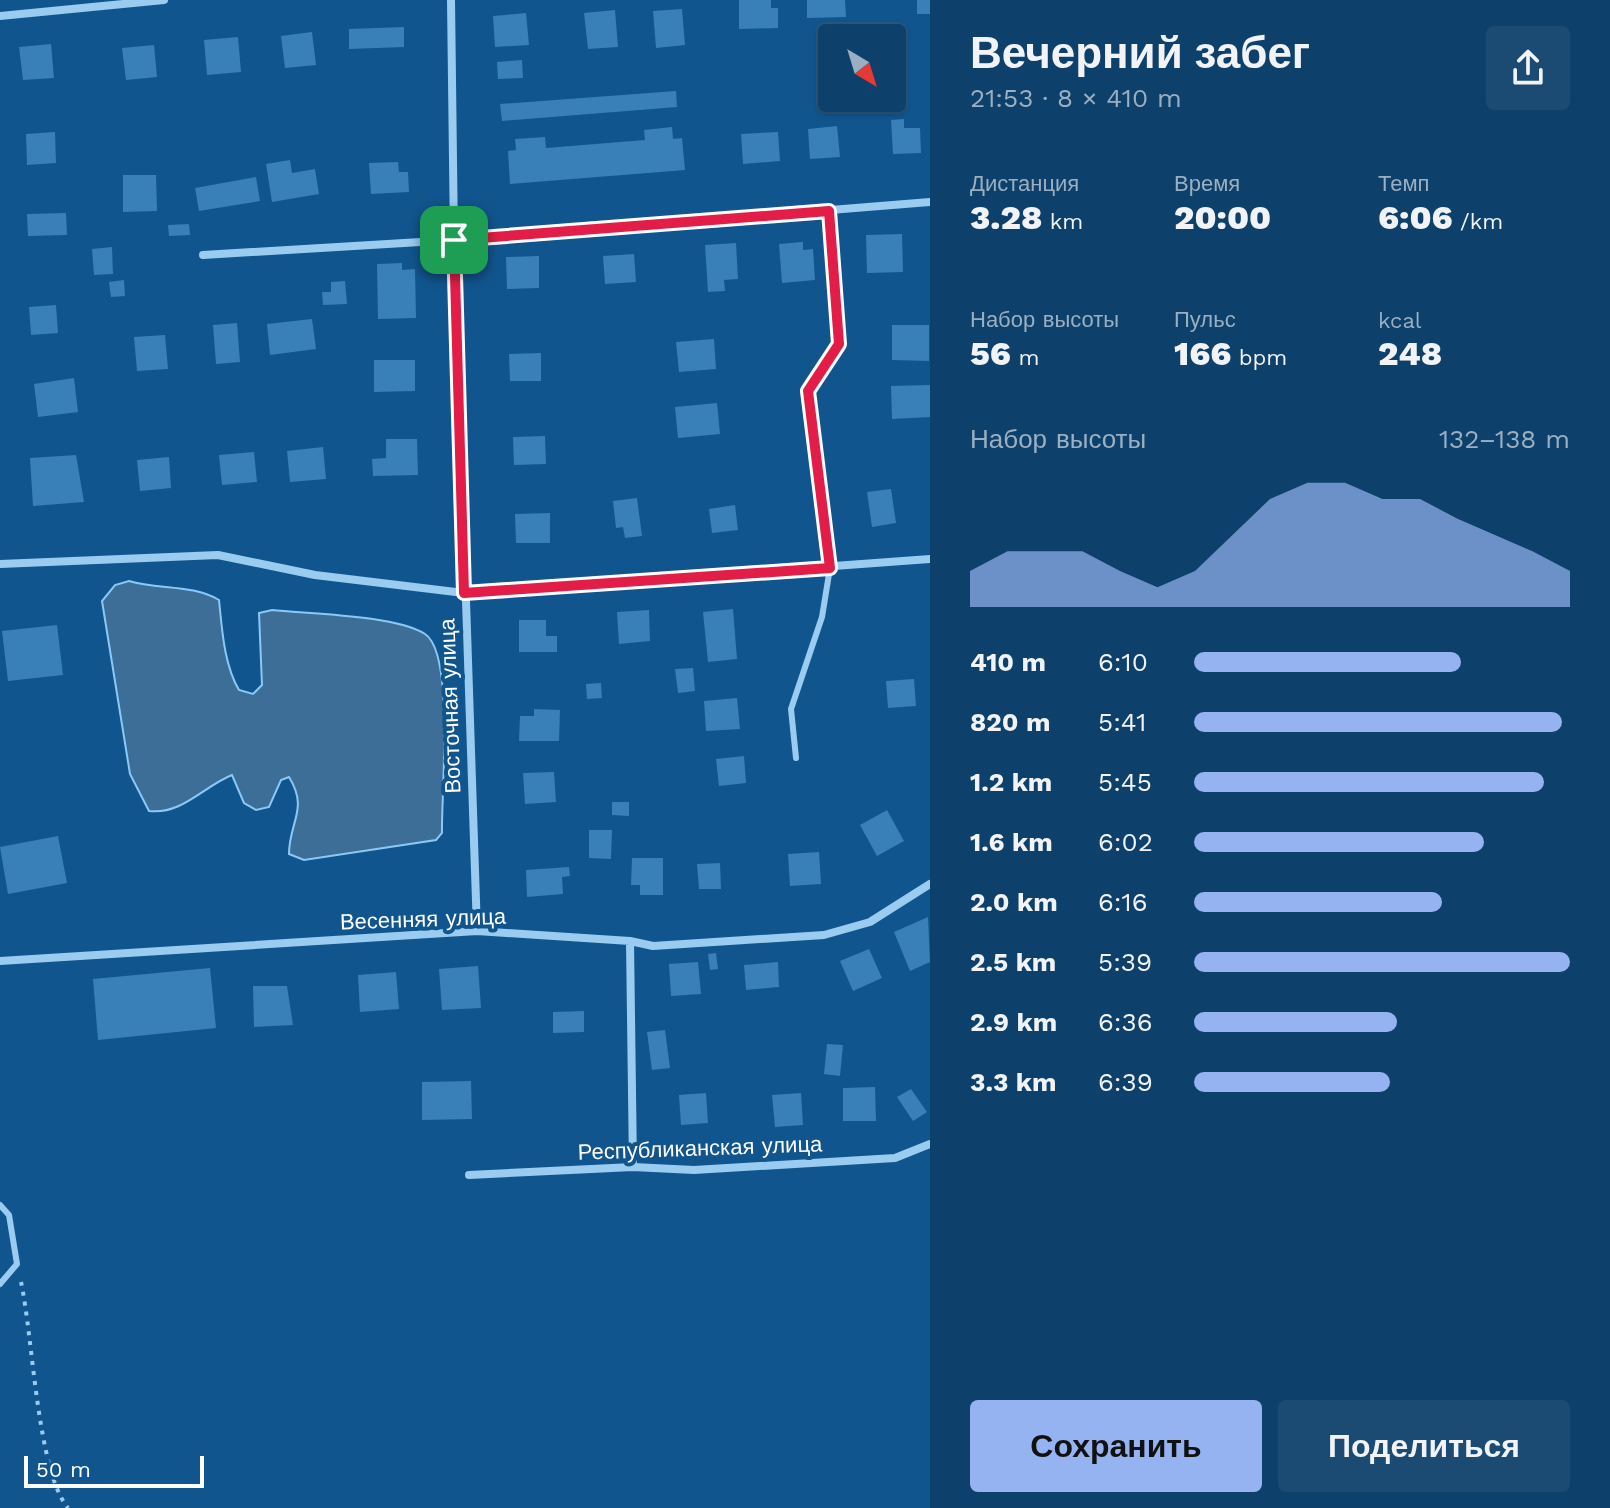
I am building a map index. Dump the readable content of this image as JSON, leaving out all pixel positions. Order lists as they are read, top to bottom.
{
  "streets": {
    "street": ["Восточная улица", "Весенняя улица", "Республиканская улица"]
  },
  "crossings": [
    ["Восточная улица", "Весенняя улица"]
  ],
  "scale_bar": "50 m",
  "north": "bottom right",
  "page": {
    "heading": ["Вечерний забег", "21:53 · 8 × 410 m"],
    "stats": [
      ["Дистанция", "3.28 km"],
      ["Время", "20:00"],
      ["Темп", "6:06 /km"],
      ["Набор высоты", "56 m"],
      ["Пульс", "166 bpm"],
      ["kcal", "248"]
    ],
    "chart": ["Набор высоты", "132–138 m"],
    "list": [
      {
        "name": "410 m",
        "note": "6:10"
      },
      {
        "name": "820 m",
        "note": "5:41"
      },
      {
        "name": "1.2 km",
        "note": "5:45"
      },
      {
        "name": "1.6 km",
        "note": "6:02"
      },
      {
        "name": "2.0 km",
        "note": "6:16"
      },
      {
        "name": "2.5 km",
        "note": "5:39"
      },
      {
        "name": "2.9 km",
        "note": "6:36"
      },
      {
        "name": "3.3 km",
        "note": "6:39"
      }
    ],
    "buttons": ["Сохранить", "Поделиться"],
    "scale": "50 m"
  }
}
